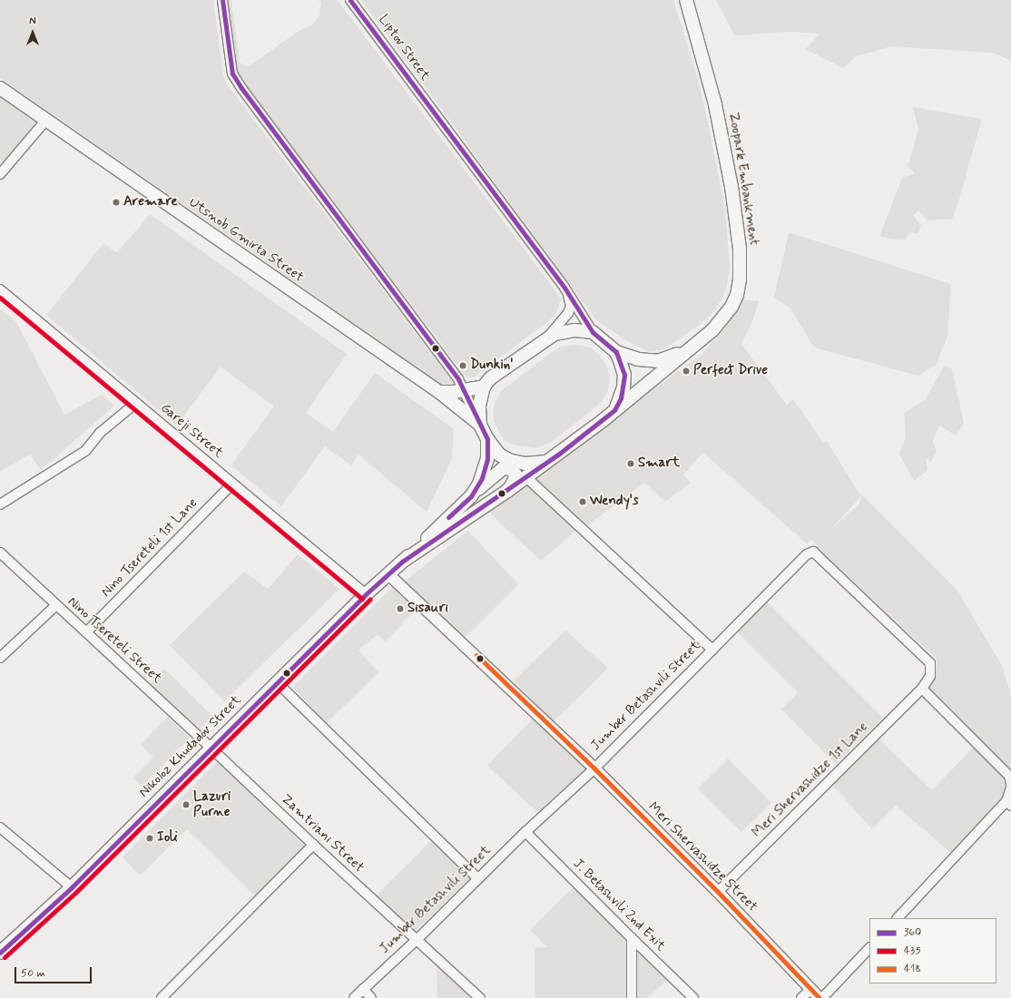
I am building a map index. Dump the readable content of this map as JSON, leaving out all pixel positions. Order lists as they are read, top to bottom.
{
  "streets": {
    "main road": ["Zoopark Embankment", "Utsnob Gmirta Street", "Nikoloz Khudadov Street"],
    "street": [
      "Liptov Street",
      "Gareji Street",
      "Nino Tsereteli 1st Lane",
      "Nino Tsereteli Street",
      "Jumber Betashvili Street",
      "Meri Shervashidze 1st Lane",
      "Zamtriani Street",
      "Meri Shervashidze Street",
      "J. Betashvili 2nd Exit"
    ]
  },
  "crossings": [
    ["Zoopark Embankment", "Nikoloz Khudadov Street"],
    ["Utsnob Gmirta Street", "Nikoloz Khudadov Street"],
    ["Gareji Street", "Nino Tsereteli 1st Lane"],
    ["Gareji Street", "Nikoloz Khudadov Street"],
    ["Nino Tsereteli 1st Lane", "Nino Tsereteli Street"],
    ["Nino Tsereteli Street", "Nikoloz Khudadov Street"],
    ["Nino Tsereteli Street", "Zamtriani Street"],
    ["Jumber Betashvili Street", "Nikoloz Khudadov Street"],
    ["Jumber Betashvili Street", "Meri Shervashidze 1st Lane"],
    ["Jumber Betashvili Street", "Zamtriani Street"],
    ["Jumber Betashvili Street", "Meri Shervashidze Street"],
    ["Jumber Betashvili Street", "J. Betashvili 2nd Exit"],
    ["Nikoloz Khudadov Street", "Zamtriani Street"],
    ["Nikoloz Khudadov Street", "Meri Shervashidze Street"],
    ["Meri Shervashidze 1st Lane", "Meri Shervashidze Street"]
  ],
  "places": [
    "Aremare",
    "Dunkin'",
    "Perfect Drive",
    "Smart",
    "Wendy's",
    "Sisauri",
    "Lazuri Purne",
    "Ioli"
  ],
  "lines": ["transit line 360", "transit line 435", "transit line 418"],
  "legend": ["360", "435", "418"],
  "scale_bar": "50 m",
  "north": "top"
}
